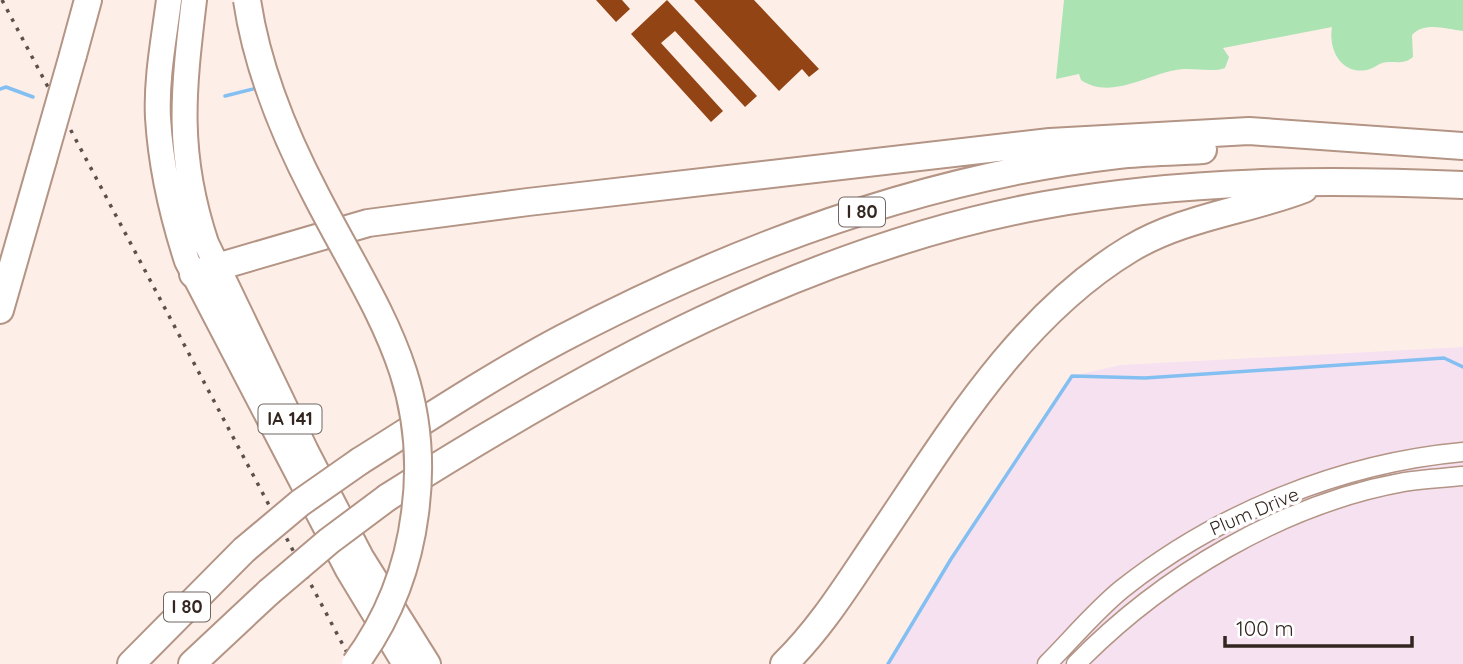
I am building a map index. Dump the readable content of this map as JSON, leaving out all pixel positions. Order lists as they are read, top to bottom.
{
  "streets": {
    "highway": ["I 80", "IA 141"],
    "street": ["Plum Drive"]
  },
  "scale_bar": "100 m"
}
